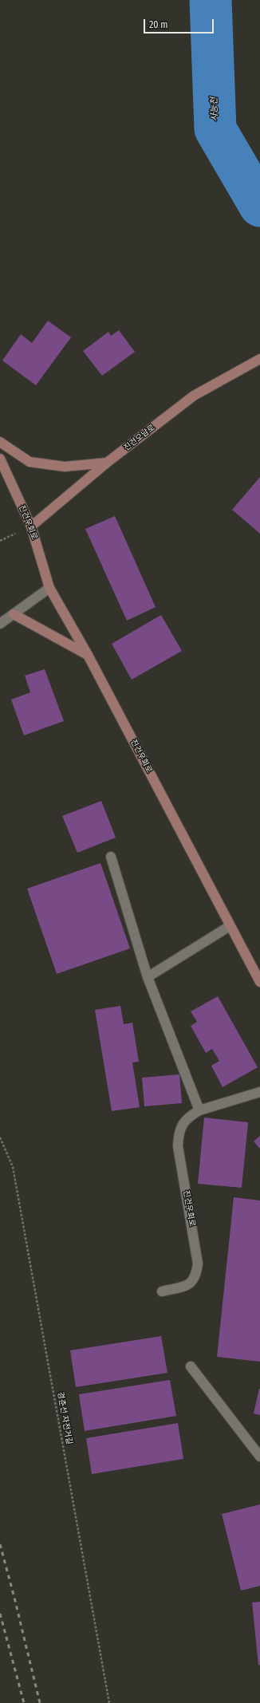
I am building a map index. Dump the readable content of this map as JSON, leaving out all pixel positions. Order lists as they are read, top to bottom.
{
  "streets": {
    "main road": ["진건오남로", "진건우회로"],
    "path": ["경춘선 자전거길"]
  },
  "crossings": [
    ["진건오남로", "진건우회로"]
  ],
  "water": ["사능천"],
  "scale_bar": "20 m"
}
